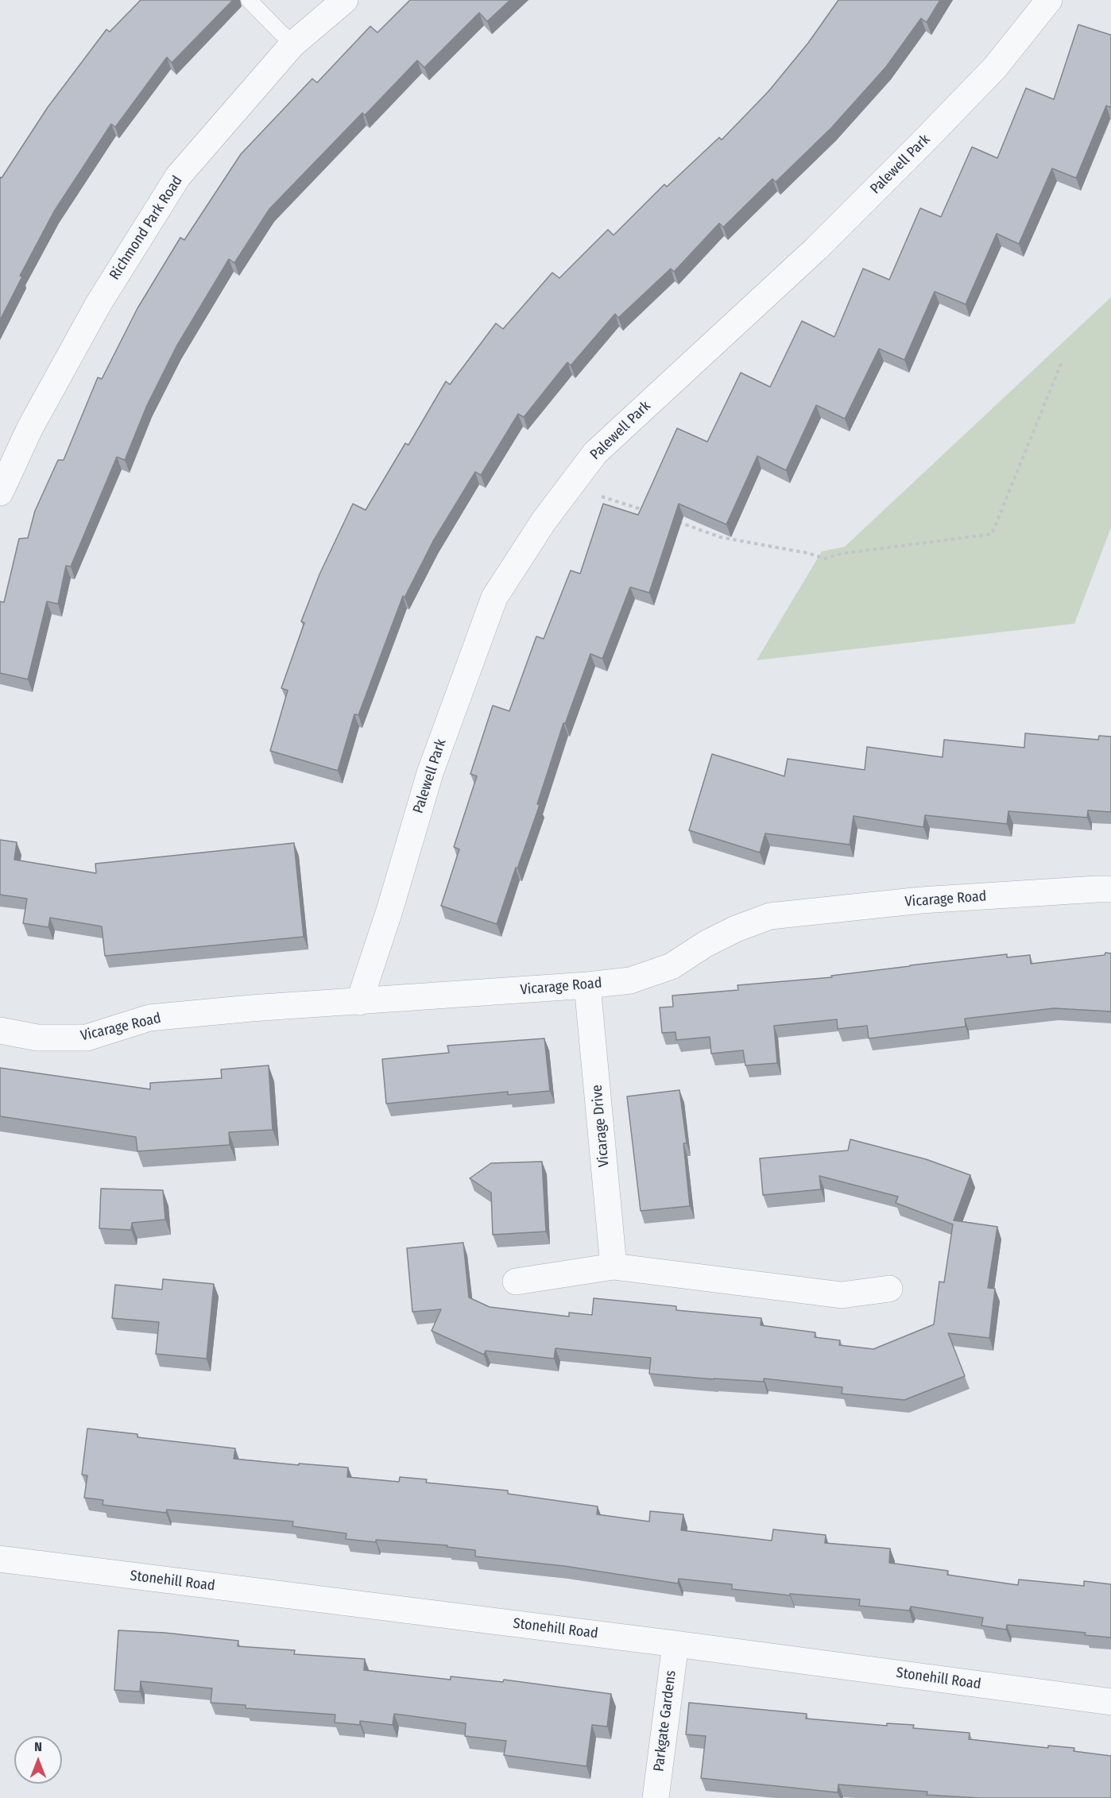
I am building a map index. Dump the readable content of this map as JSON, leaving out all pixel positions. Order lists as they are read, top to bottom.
{
  "streets": {
    "street": [
      "Palewell Park",
      "Richmond Park Road",
      "Vicarage Road",
      "Vicarage Drive",
      "Stonehill Road",
      "Parkgate Gardens"
    ]
  },
  "crossings": [
    ["Palewell Park", "Vicarage Road"],
    ["Vicarage Road", "Vicarage Drive"],
    ["Stonehill Road", "Parkgate Gardens"]
  ],
  "north": "top"
}
